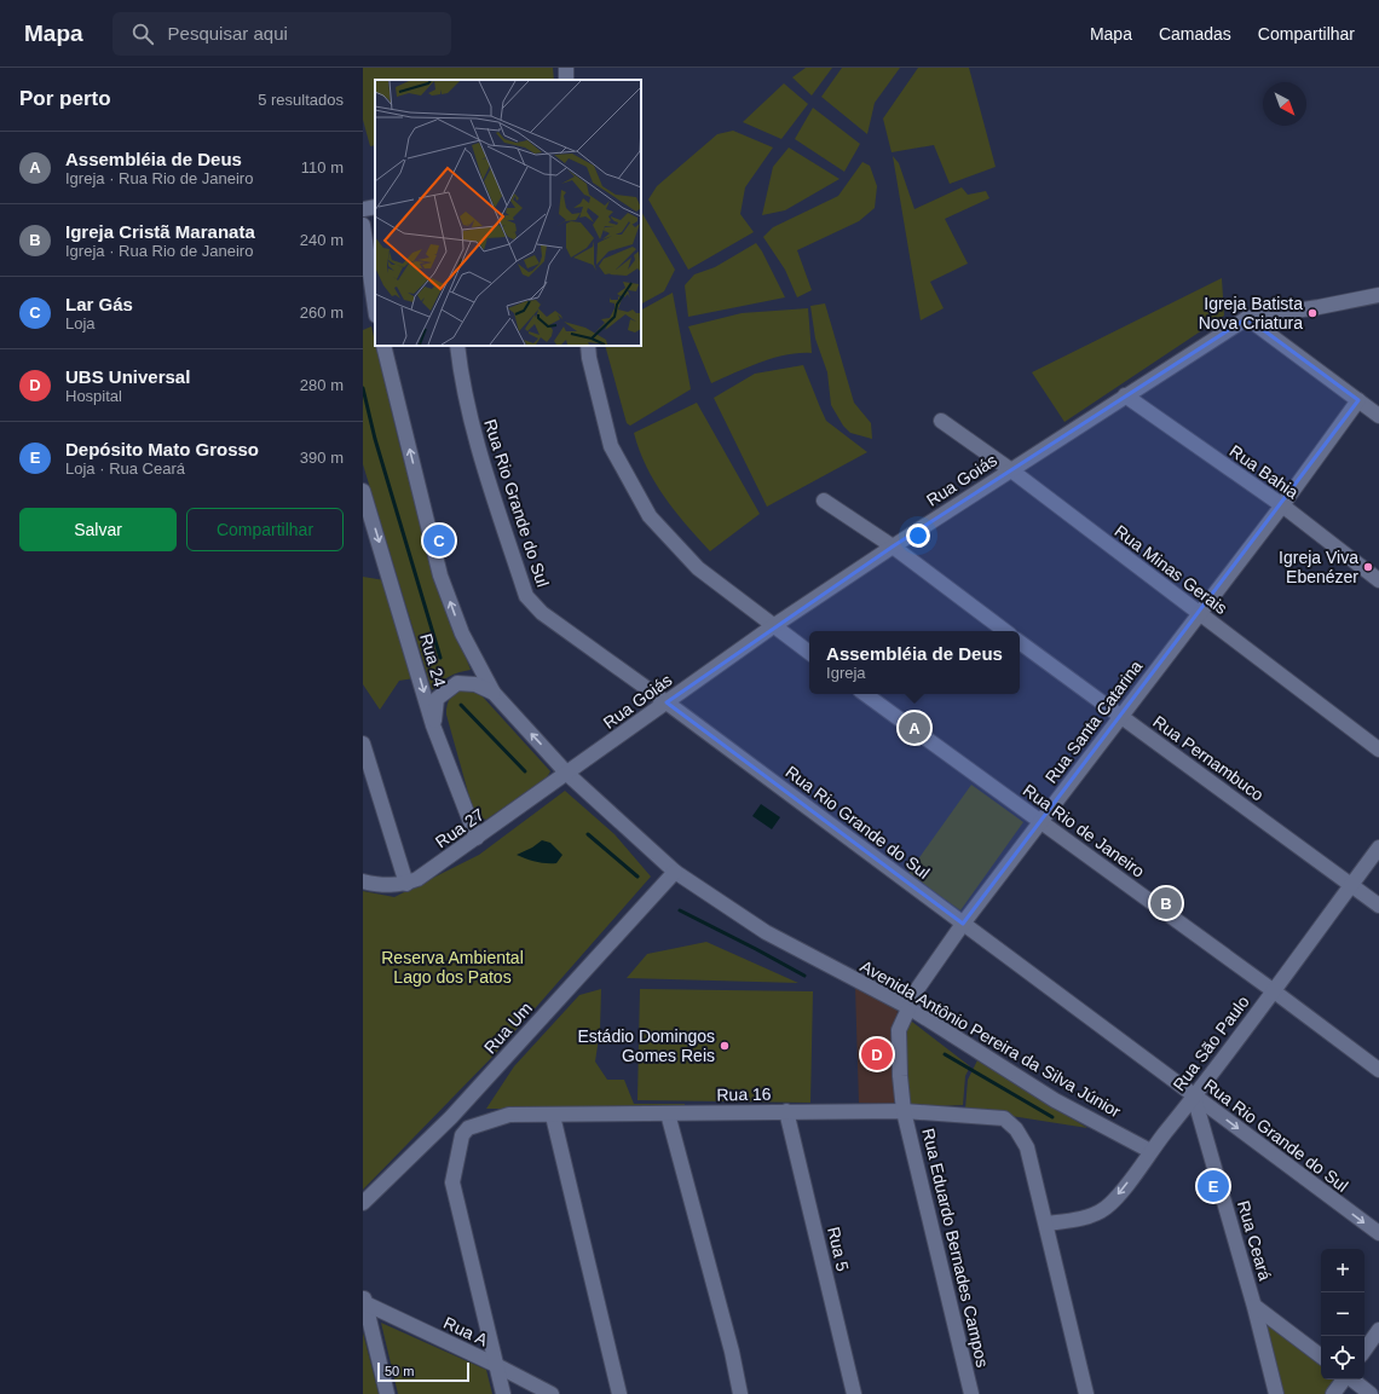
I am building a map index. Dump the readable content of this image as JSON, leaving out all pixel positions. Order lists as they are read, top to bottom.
{
  "streets": {
    "street": [
      "Rua Bahia",
      "Rua Goiás",
      "Rua Rio Grande do Sul",
      "Rua Minas Gerais",
      "Rua 24",
      "Rua Santa Catarina",
      "Rua Pernambuco",
      "Rua 27",
      "Rua Rio de Janeiro",
      "Rua Um",
      "Avenida Antônio Pereira da Silva Júnior",
      "Rua São Paulo",
      "Rua 16",
      "Rua Ceará",
      "Rua Eduardo Bernades Campos",
      "Rua 5",
      "Rua A"
    ]
  },
  "crossings": [
    ["Rua Bahia", "Rua Goiás"],
    ["Rua Bahia", "Rua Santa Catarina"],
    ["Rua Goiás", "Rua Rio Grande do Sul"],
    ["Rua Goiás", "Rua Minas Gerais"],
    ["Rua Goiás", "Rua 27"],
    ["Rua Goiás", "Avenida Antônio Pereira da Silva Júnior"],
    ["Rua Rio Grande do Sul", "Rua Santa Catarina"],
    ["Rua Rio Grande do Sul", "Rua São Paulo"],
    ["Rua Rio Grande do Sul", "Rua Ceará"],
    ["Rua Minas Gerais", "Rua Santa Catarina"],
    ["Rua 24", "Rua 27"],
    ["Rua Santa Catarina", "Rua Pernambuco"],
    ["Rua Santa Catarina", "Rua Rio de Janeiro"],
    ["Rua Santa Catarina", "Avenida Antônio Pereira da Silva Júnior"],
    ["Rua Santa Catarina", "Rua 16"],
    ["Rua Santa Catarina", "Rua Eduardo Bernades Campos"],
    ["Rua Pernambuco", "Rua São Paulo"],
    ["Rua 27", "Avenida Antônio Pereira da Silva Júnior"],
    ["Rua Rio de Janeiro", "Rua São Paulo"],
    ["Rua Um", "Avenida Antônio Pereira da Silva Júnior"],
    ["Avenida Antônio Pereira da Silva Júnior", "Rua São Paulo"],
    ["Rua São Paulo", "Rua 16"],
    ["Rua São Paulo", "Rua Ceará"],
    ["Rua 16", "Rua Eduardo Bernades Campos"],
    ["Rua 16", "Rua 5"]
  ],
  "one_way": ["Rua 24", "Avenida Antônio Pereira da Silva Júnior"],
  "parks": ["Reserva Ambiental Lago dos Patos"],
  "places": ["Igreja Batista Nova Criatura", "Igreja Viva Ebenézer", "Estádio Domingos Gomes Reis"],
  "scale_bar": "50 m",
  "north": "bottom right",
  "page": {
    "header": "Mapa",
    "search": "Pesquisar aqui",
    "nav": ["Mapa", "Camadas", "Compartilhar"],
    "heading": ["Por perto", "5 resultados"],
    "list": [
      {
        "mark": "A",
        "name": "Assembléia de Deus",
        "note": "Igreja · Rua Rio de Janeiro",
        "value": "110 m"
      },
      {
        "mark": "B",
        "name": "Igreja Cristã Maranata",
        "note": "Igreja · Rua Rio de Janeiro",
        "value": "240 m"
      },
      {
        "mark": "C",
        "name": "Lar Gás",
        "note": "Loja",
        "value": "260 m"
      },
      {
        "mark": "D",
        "name": "UBS Universal",
        "note": "Hospital",
        "value": "280 m"
      },
      {
        "mark": "E",
        "name": "Depósito Mato Grosso",
        "note": "Loja · Rua Ceará",
        "value": "390 m"
      }
    ],
    "buttons": ["Salvar", "Compartilhar"],
    "pins": [
      "C",
      "A",
      "B",
      "D",
      "E"
    ],
    "popup": ["Assembléia de Deus", "Igreja"],
    "map_buttons": ["+", "−"],
    "scale": "50 m"
  }
}
